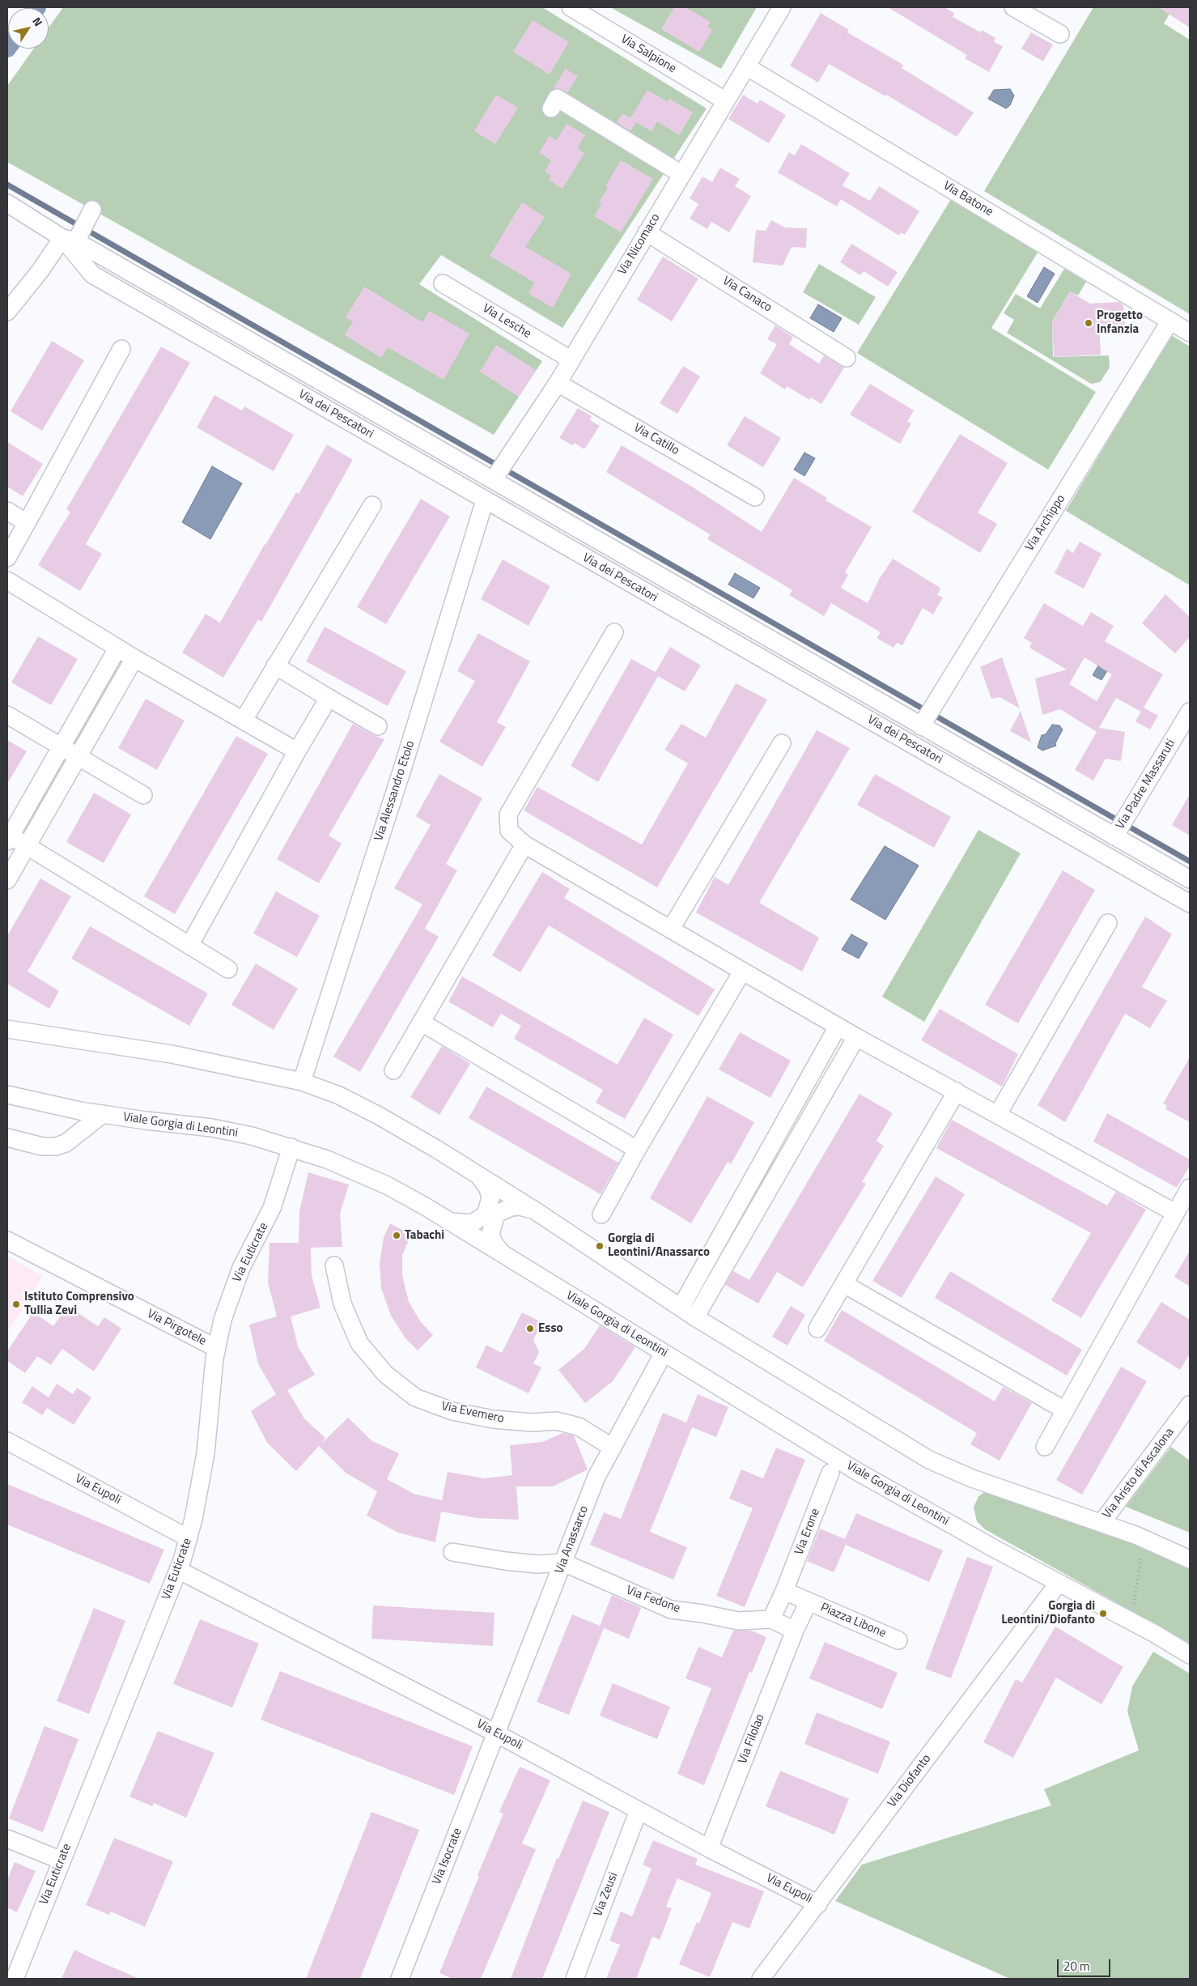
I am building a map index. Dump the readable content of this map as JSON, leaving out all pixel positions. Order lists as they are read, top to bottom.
{
  "streets": {
    "street": [
      "Via Salpione",
      "Via Batone",
      "Via Nicomaco",
      "Via Canaco",
      "Via Lesche",
      "Via dei Pescatori",
      "Via Catillo",
      "Via Archippo",
      "Via Padre Massaruti",
      "Via Alessandro Etolo",
      "Viale Gorgia di Leontini",
      "Via Euticrate",
      "Via Pirgotele",
      "Via Evemero",
      "Via Aristo di Ascalona",
      "Via Eupoli",
      "Via Erone",
      "Via Anassarco",
      "Via Fedone",
      "Piazza Libone",
      "Via Filolao",
      "Via Diofanto",
      "Via Isocrate",
      "Via Zeusi"
    ]
  },
  "crossings": [
    ["Via Salpione", "Via Nicomaco"],
    ["Via Batone", "Via Nicomaco"],
    ["Via Batone", "Via Archippo"],
    ["Via Nicomaco", "Via Canaco"],
    ["Via Nicomaco", "Via Lesche"],
    ["Via Nicomaco", "Via dei Pescatori"],
    ["Via Nicomaco", "Via Catillo"],
    ["Via dei Pescatori", "Via Archippo"],
    ["Via dei Pescatori", "Via Padre Massaruti"],
    ["Via dei Pescatori", "Via Alessandro Etolo"],
    ["Viale Gorgia di Leontini", "Via Euticrate"],
    ["Viale Gorgia di Leontini", "Via Anassarco"],
    ["Viale Gorgia di Leontini", "Via Diofanto"],
    ["Via Euticrate", "Via Pirgotele"],
    ["Via Euticrate", "Via Eupoli"],
    ["Via Evemero", "Via Anassarco"],
    ["Via Eupoli", "Via Anassarco"],
    ["Via Eupoli", "Via Filolao"],
    ["Via Eupoli", "Via Diofanto"],
    ["Via Eupoli", "Via Isocrate"],
    ["Via Eupoli", "Via Zeusi"],
    ["Via Erone", "Piazza Libone"],
    ["Via Anassarco", "Via Fedone"],
    ["Via Anassarco", "Via Isocrate"],
    ["Piazza Libone", "Via Filolao"]
  ],
  "places": [
    "Progetto Infanzia",
    "Tabachi",
    "Gorgia di Leontini/Anassarco",
    "Istituto Comprensivo Tullia Zevi",
    "Esso",
    "Gorgia di Leontini/Diofanto"
  ],
  "scale_bar": "20 m",
  "north": "top right"
}
